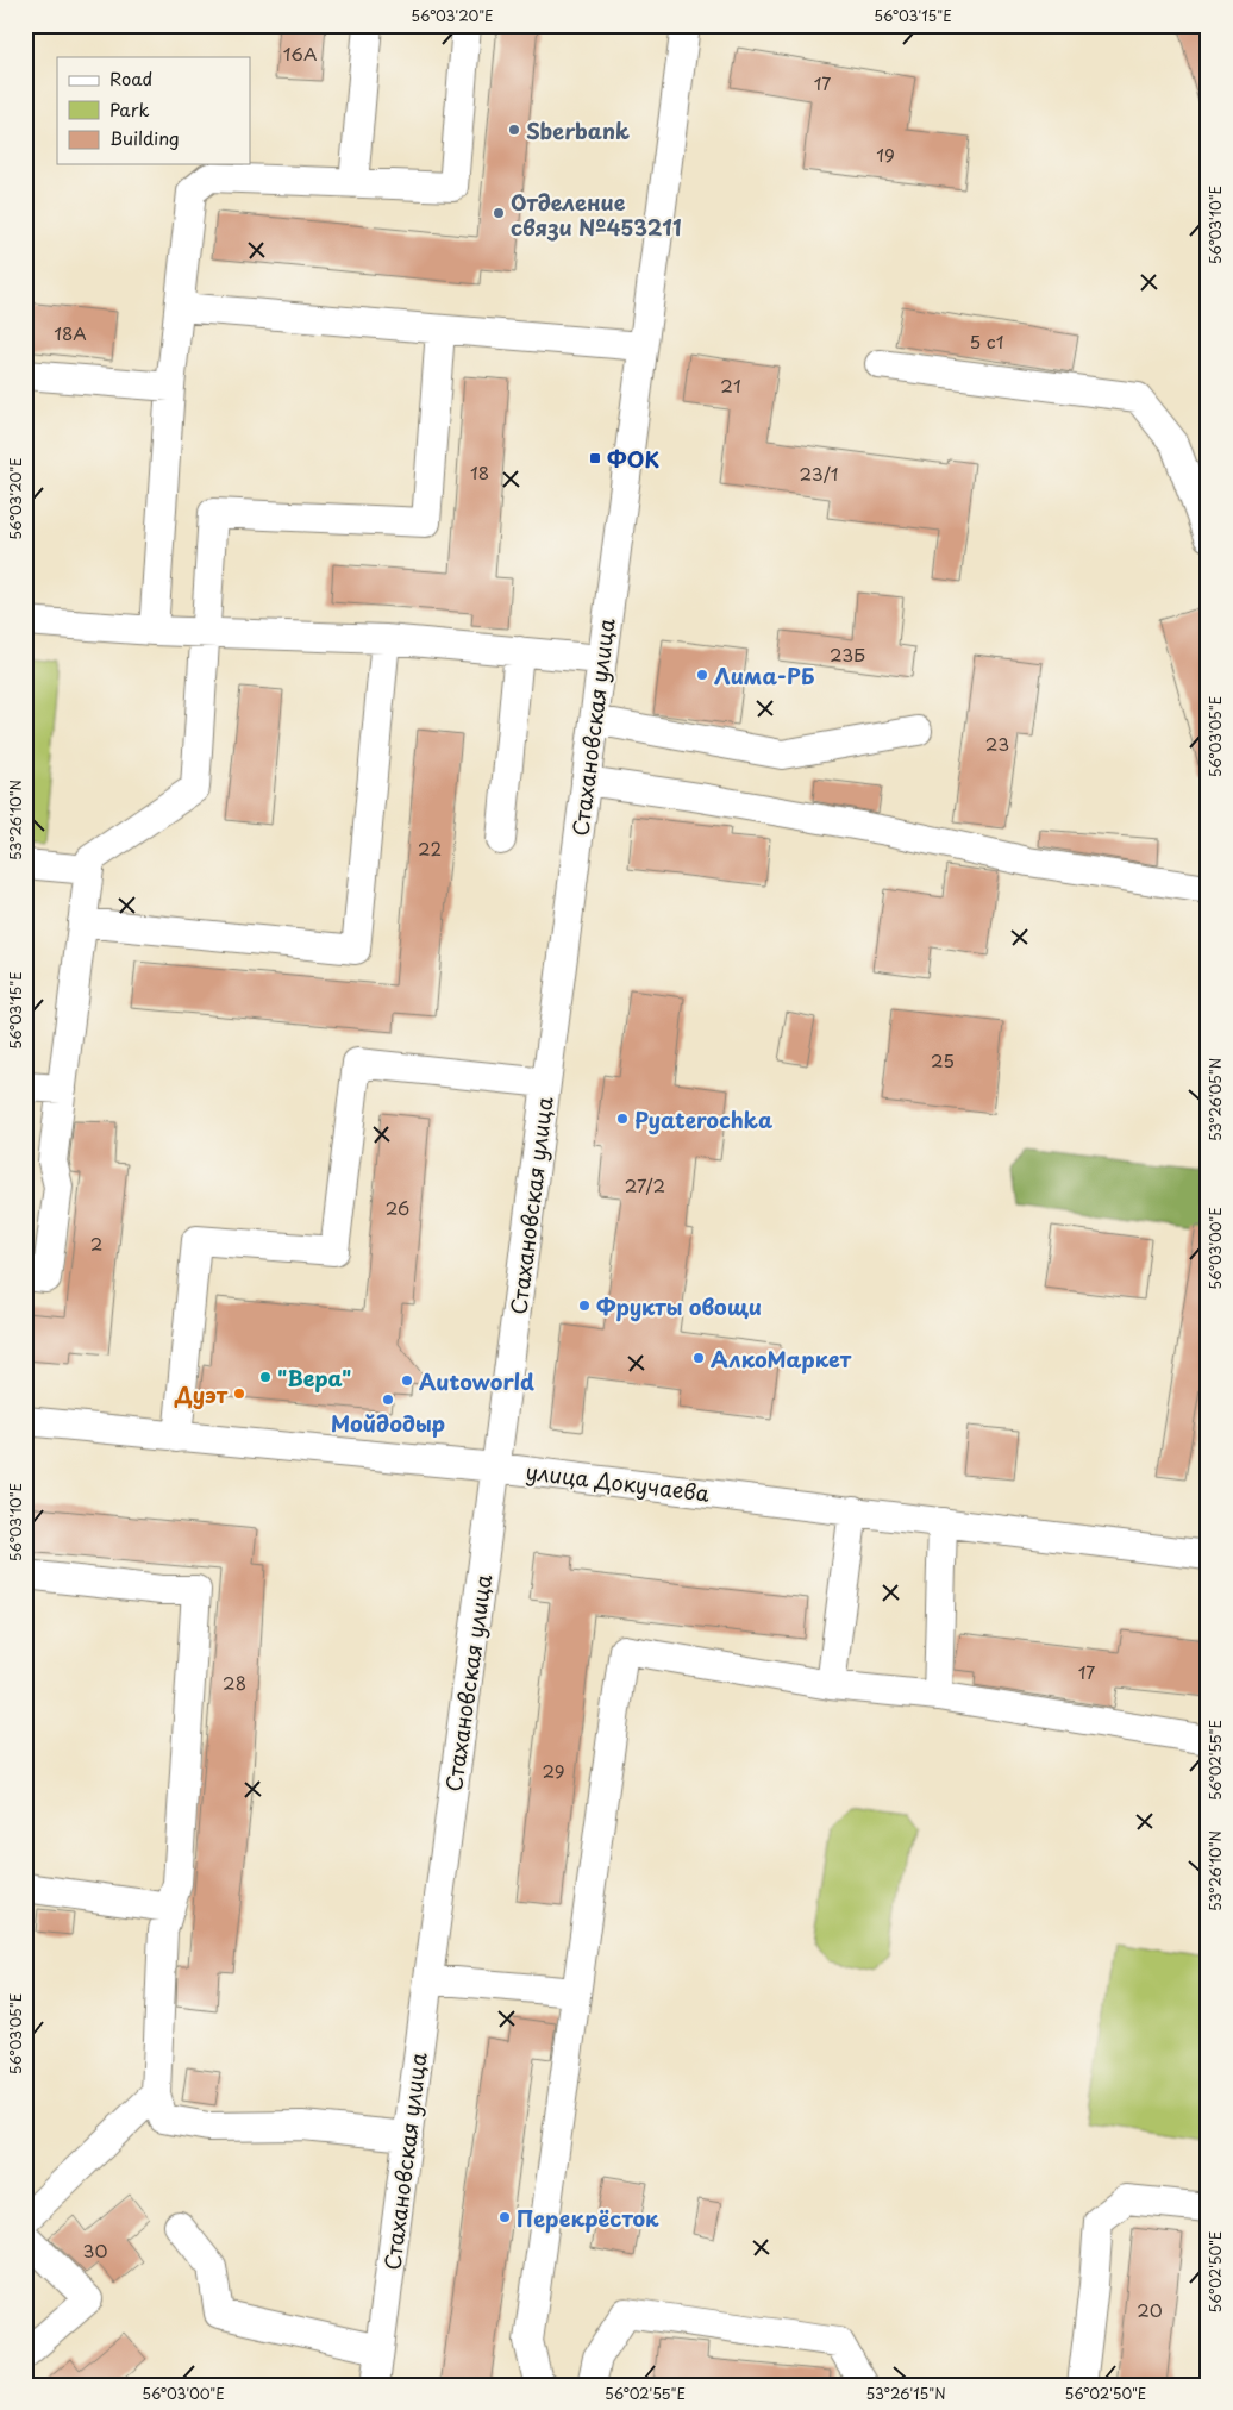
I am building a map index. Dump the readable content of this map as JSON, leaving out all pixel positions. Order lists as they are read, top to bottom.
{
  "streets": {
    "street": ["Стахановская улица", "улица Докучаева"]
  },
  "crossings": [
    ["Стахановская улица", "улица Докучаева"]
  ],
  "places": {
    "other": [
      "Sberbank",
      "Отделение связи №453211",
      "Лима-РБ",
      "Pyaterochka",
      "Фрукты овощи",
      "АлкоМаркет",
      "\"Вера\"",
      "Autoworld",
      "Дуэт",
      "Мойдодыр",
      "Перекрёсток"
    ],
    "transit": ["ФОК"]
  },
  "house_numbers": [
    "16А",
    "17",
    "19",
    "18А",
    "5 с1",
    "21",
    "18",
    "23/1",
    "23Б",
    "23",
    "22",
    "25",
    "27/2",
    "26",
    "2",
    "17",
    "28",
    "29",
    "30",
    "20"
  ],
  "legend": ["Road", "Park", "Building"],
  "coordinates": [
    "56°03'20\"E",
    "56°03'15\"E",
    "56°03'10\"E",
    "56°03'05\"E",
    "53°26'10\"N",
    "53°26'05\"N",
    "56°03'00\"E",
    "56°02'55\"E",
    "56°02'50\"E",
    "53°26'15\"N"
  ]
}
